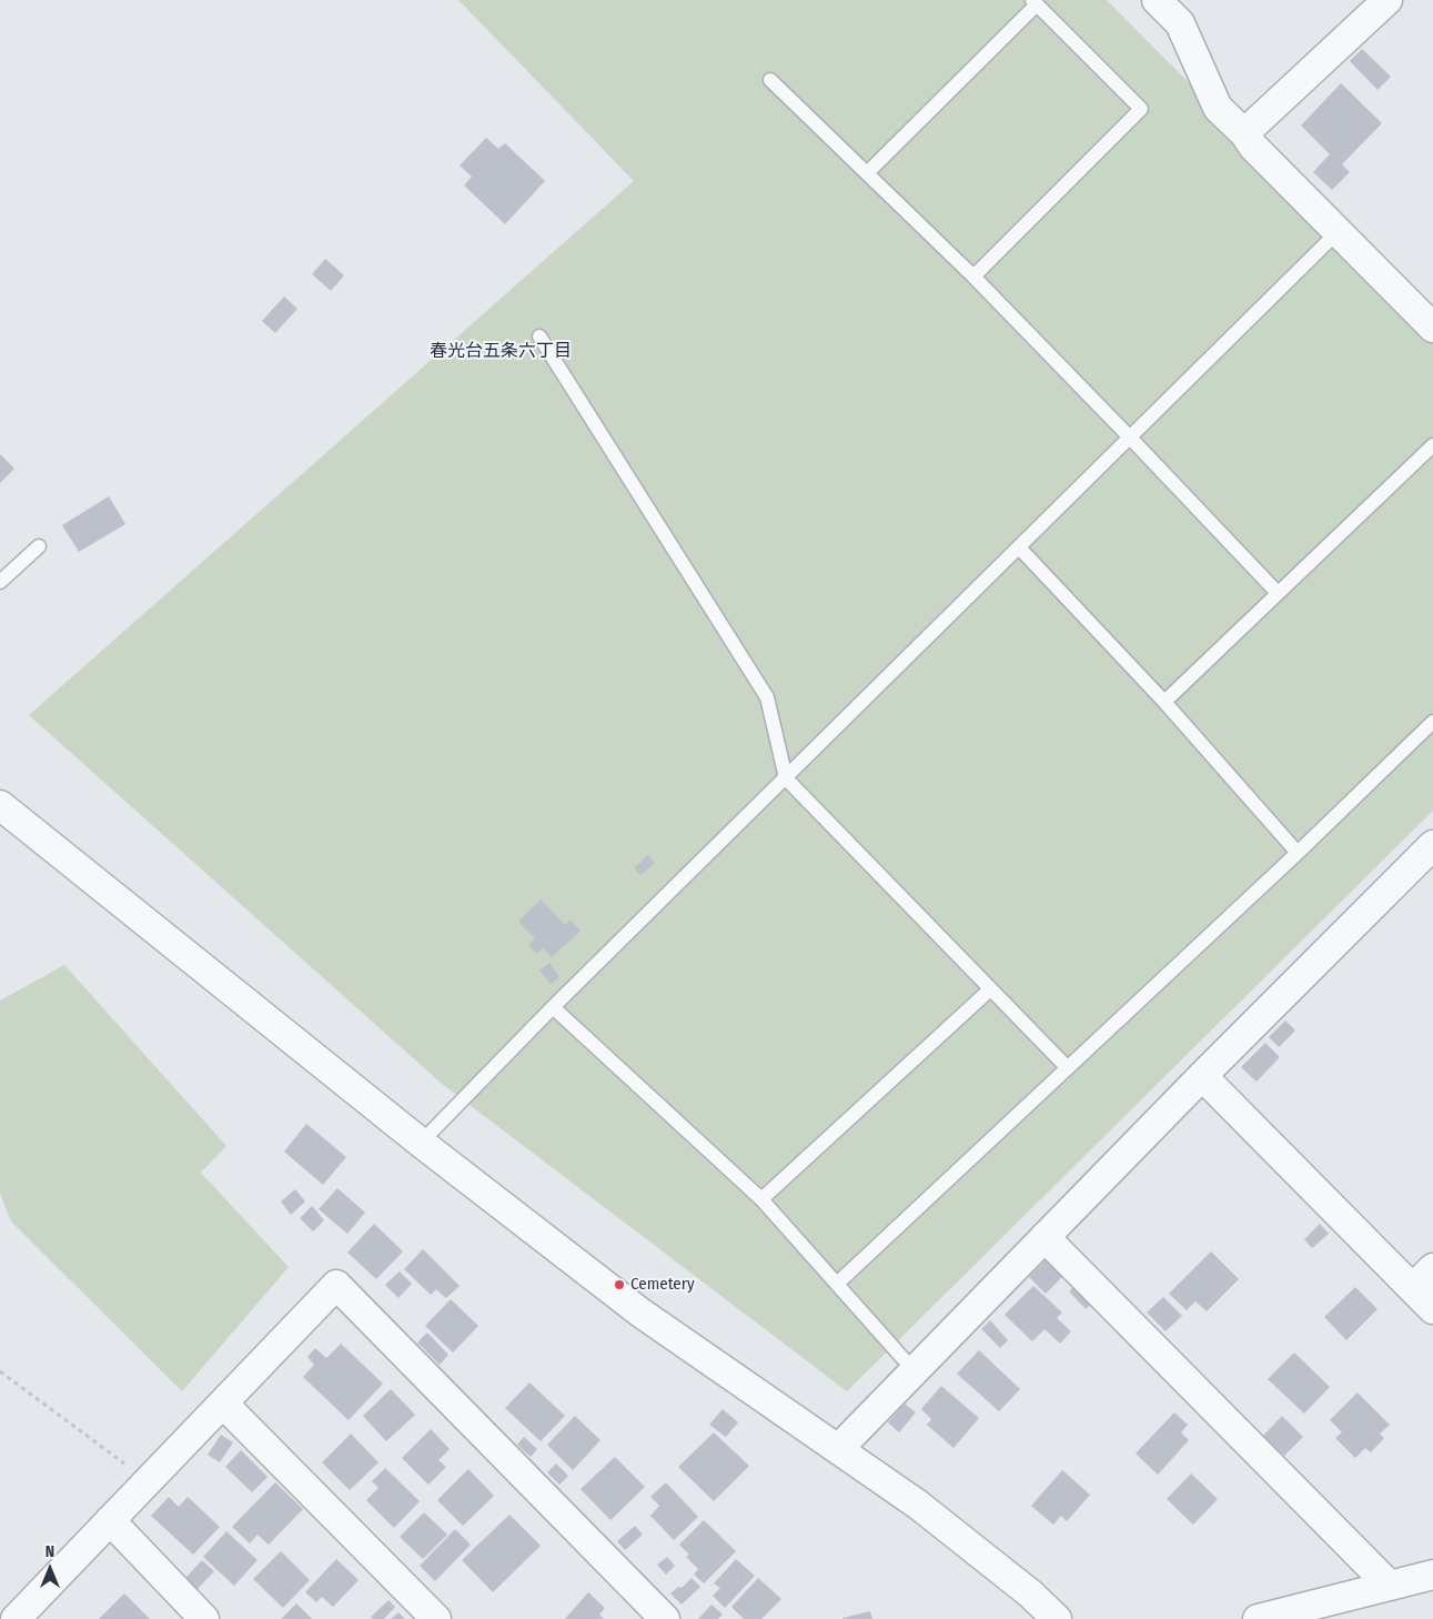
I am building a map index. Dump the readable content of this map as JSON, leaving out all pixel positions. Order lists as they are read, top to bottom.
{
  "districts": ["春光台五条六丁目"],
  "places": ["Cemetery"],
  "north": "top"
}
